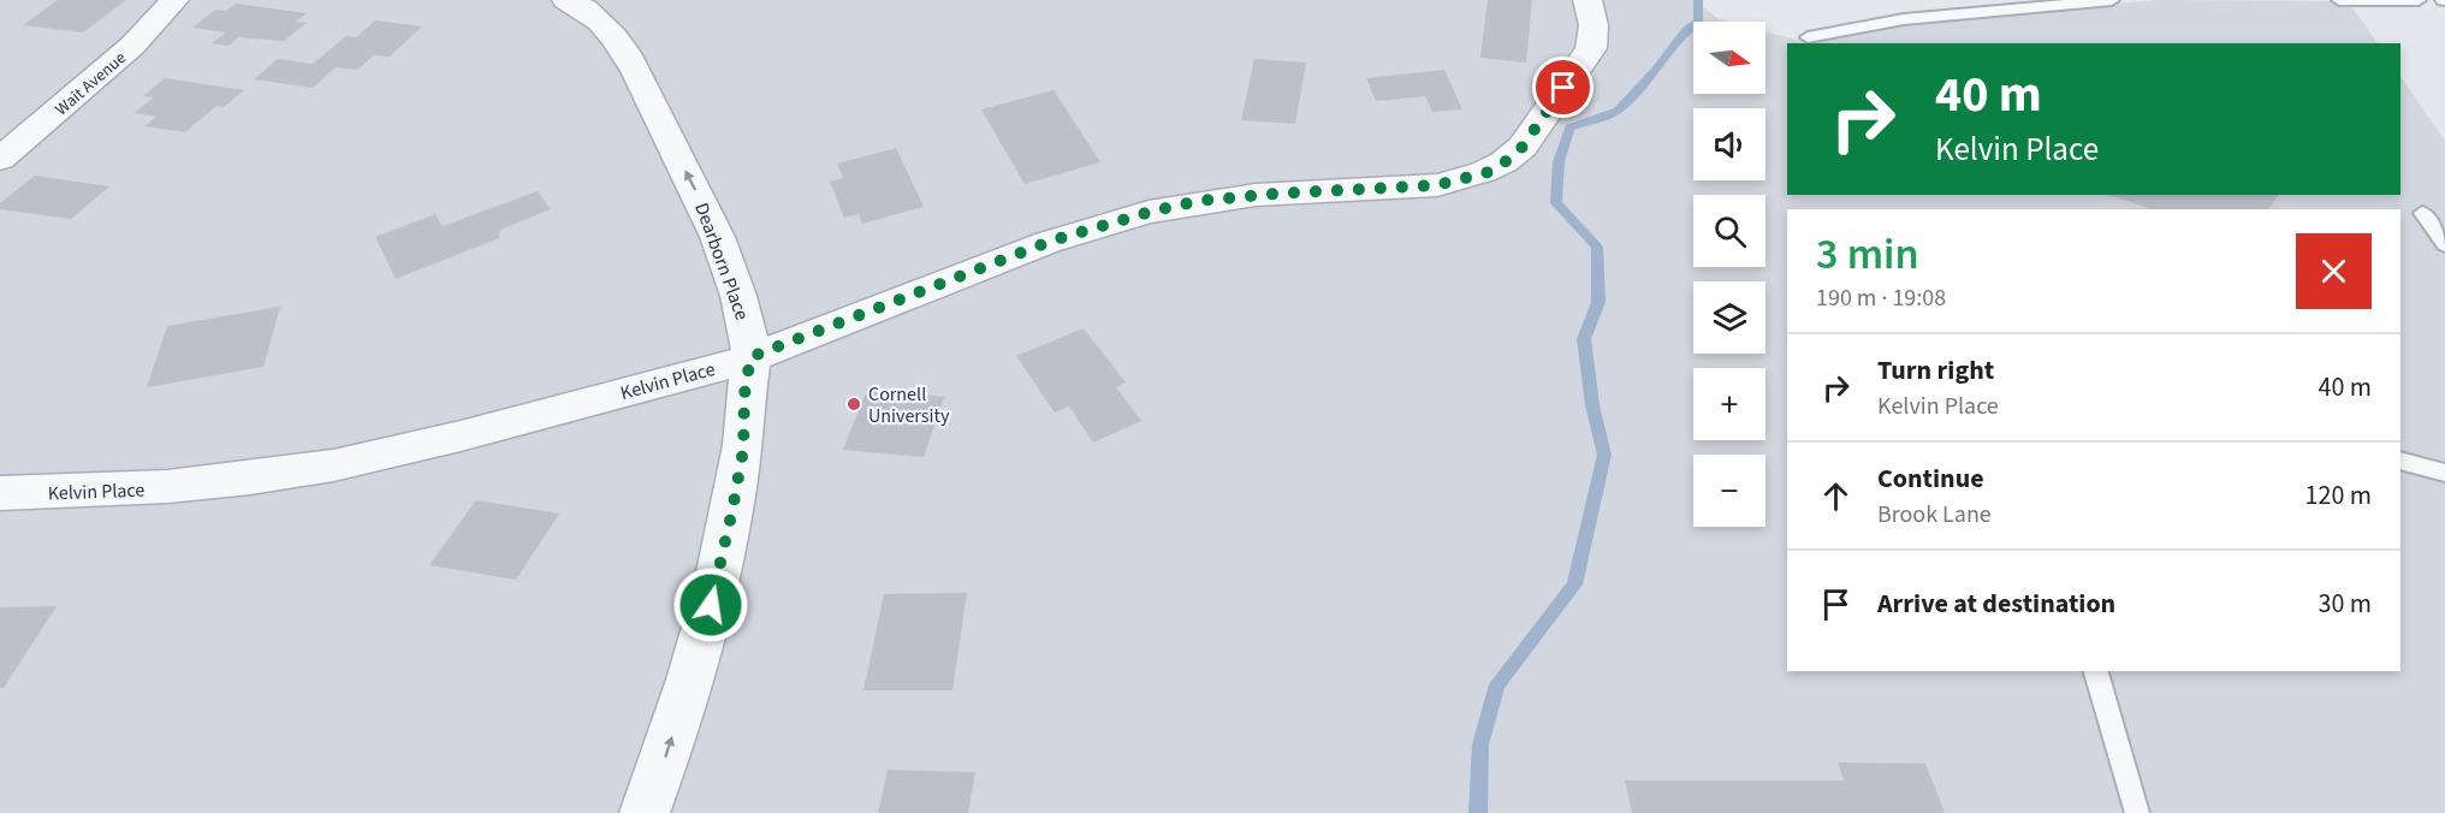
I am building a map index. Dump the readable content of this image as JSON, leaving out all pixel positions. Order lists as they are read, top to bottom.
{
  "streets": {
    "street": ["Wait Avenue", "Dearborn Place", "Kelvin Place"]
  },
  "crossings": [
    ["Dearborn Place", "Kelvin Place"]
  ],
  "one_way": ["Dearborn Place"],
  "places": ["Cornell University"],
  "north": "right",
  "page": {
    "map_buttons": ["+", "−"],
    "turn": ["40 m", "Kelvin Place"],
    "heading": ["3 min", "190 m · 19:08"],
    "list": [
      {
        "name": "Turn right",
        "note": "Kelvin Place",
        "value": "40 m"
      },
      {
        "name": "Continue",
        "note": "Brook Lane",
        "value": "120 m"
      },
      {
        "name": "Arrive at destination",
        "value": "30 m"
      }
    ]
  }
}
